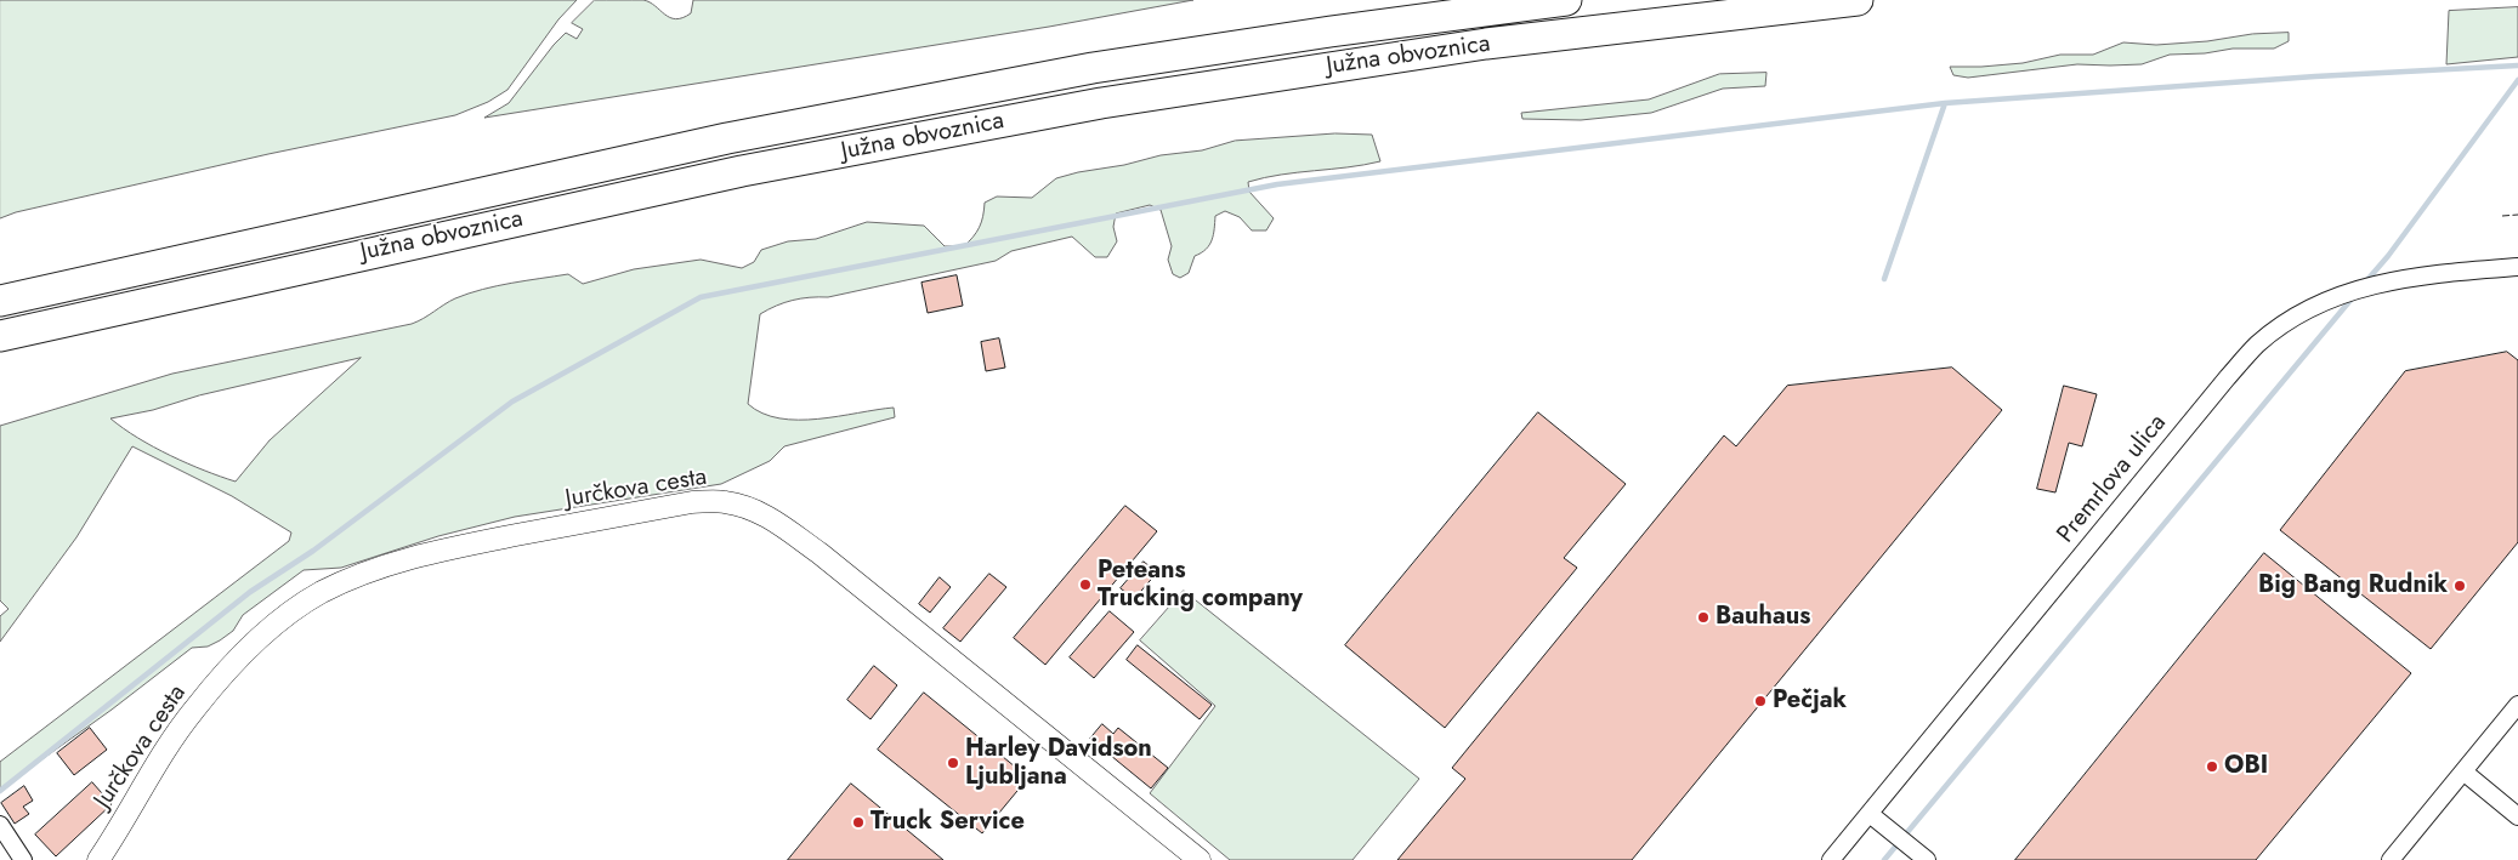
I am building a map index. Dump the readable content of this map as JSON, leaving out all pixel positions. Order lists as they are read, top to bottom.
{
  "streets": {
    "highway": ["Južna obvoznica"],
    "street": ["Premrlova ulica", "Jurčkova cesta"]
  },
  "places": [
    "Peteans Trucking company",
    "Big Bang Rudnik",
    "Bauhaus",
    "Pečjak",
    "Harley Davidson Ljubljana",
    "OBI",
    "Truck Service"
  ]
}
